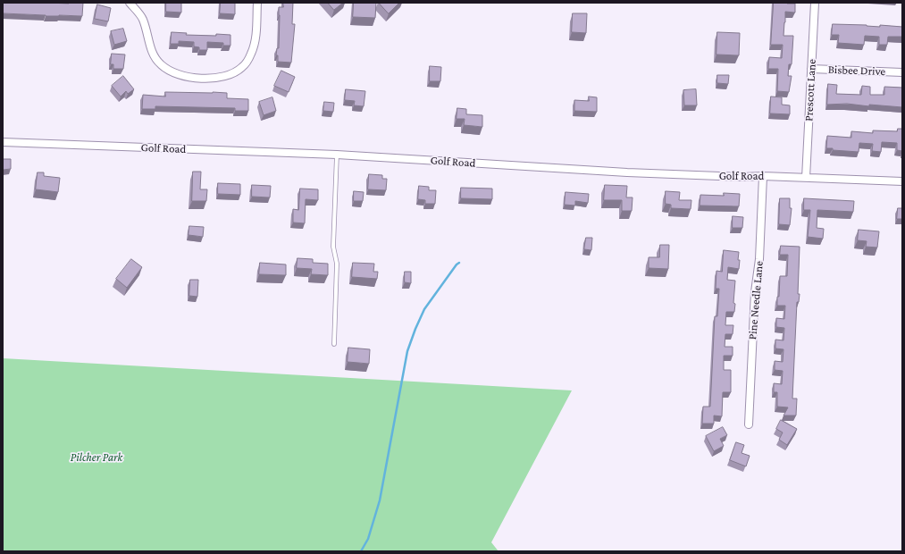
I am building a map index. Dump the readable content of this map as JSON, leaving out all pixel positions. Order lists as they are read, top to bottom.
{
  "streets": {
    "street": [
      "Bisbee Drive",
      "Prescott Lane",
      "Golf Road",
      "Pine Needle Lane"
    ]
  },
  "crossings": [
    ["Bisbee Drive", "Prescott Lane"],
    ["Prescott Lane", "Golf Road"],
    ["Golf Road", "Pine Needle Lane"]
  ],
  "parks": ["Pilcher Park"]
}
